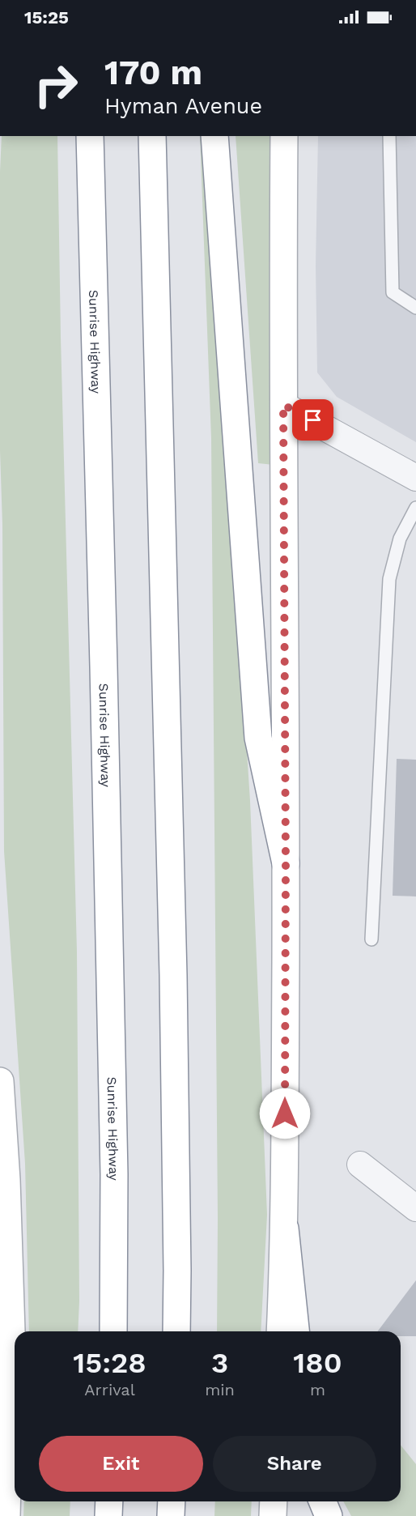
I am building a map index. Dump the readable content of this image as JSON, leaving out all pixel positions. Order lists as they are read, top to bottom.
{
  "streets": {
    "main road": ["Sunrise Highway"]
  },
  "page": {
    "status": "15:25",
    "turn": ["170 m", "Hyman Avenue"],
    "eta": [
      "15:28",
      "Arrival",
      "3",
      "min",
      "180",
      "m"
    ],
    "buttons": ["Exit", "Share"]
  }
}
